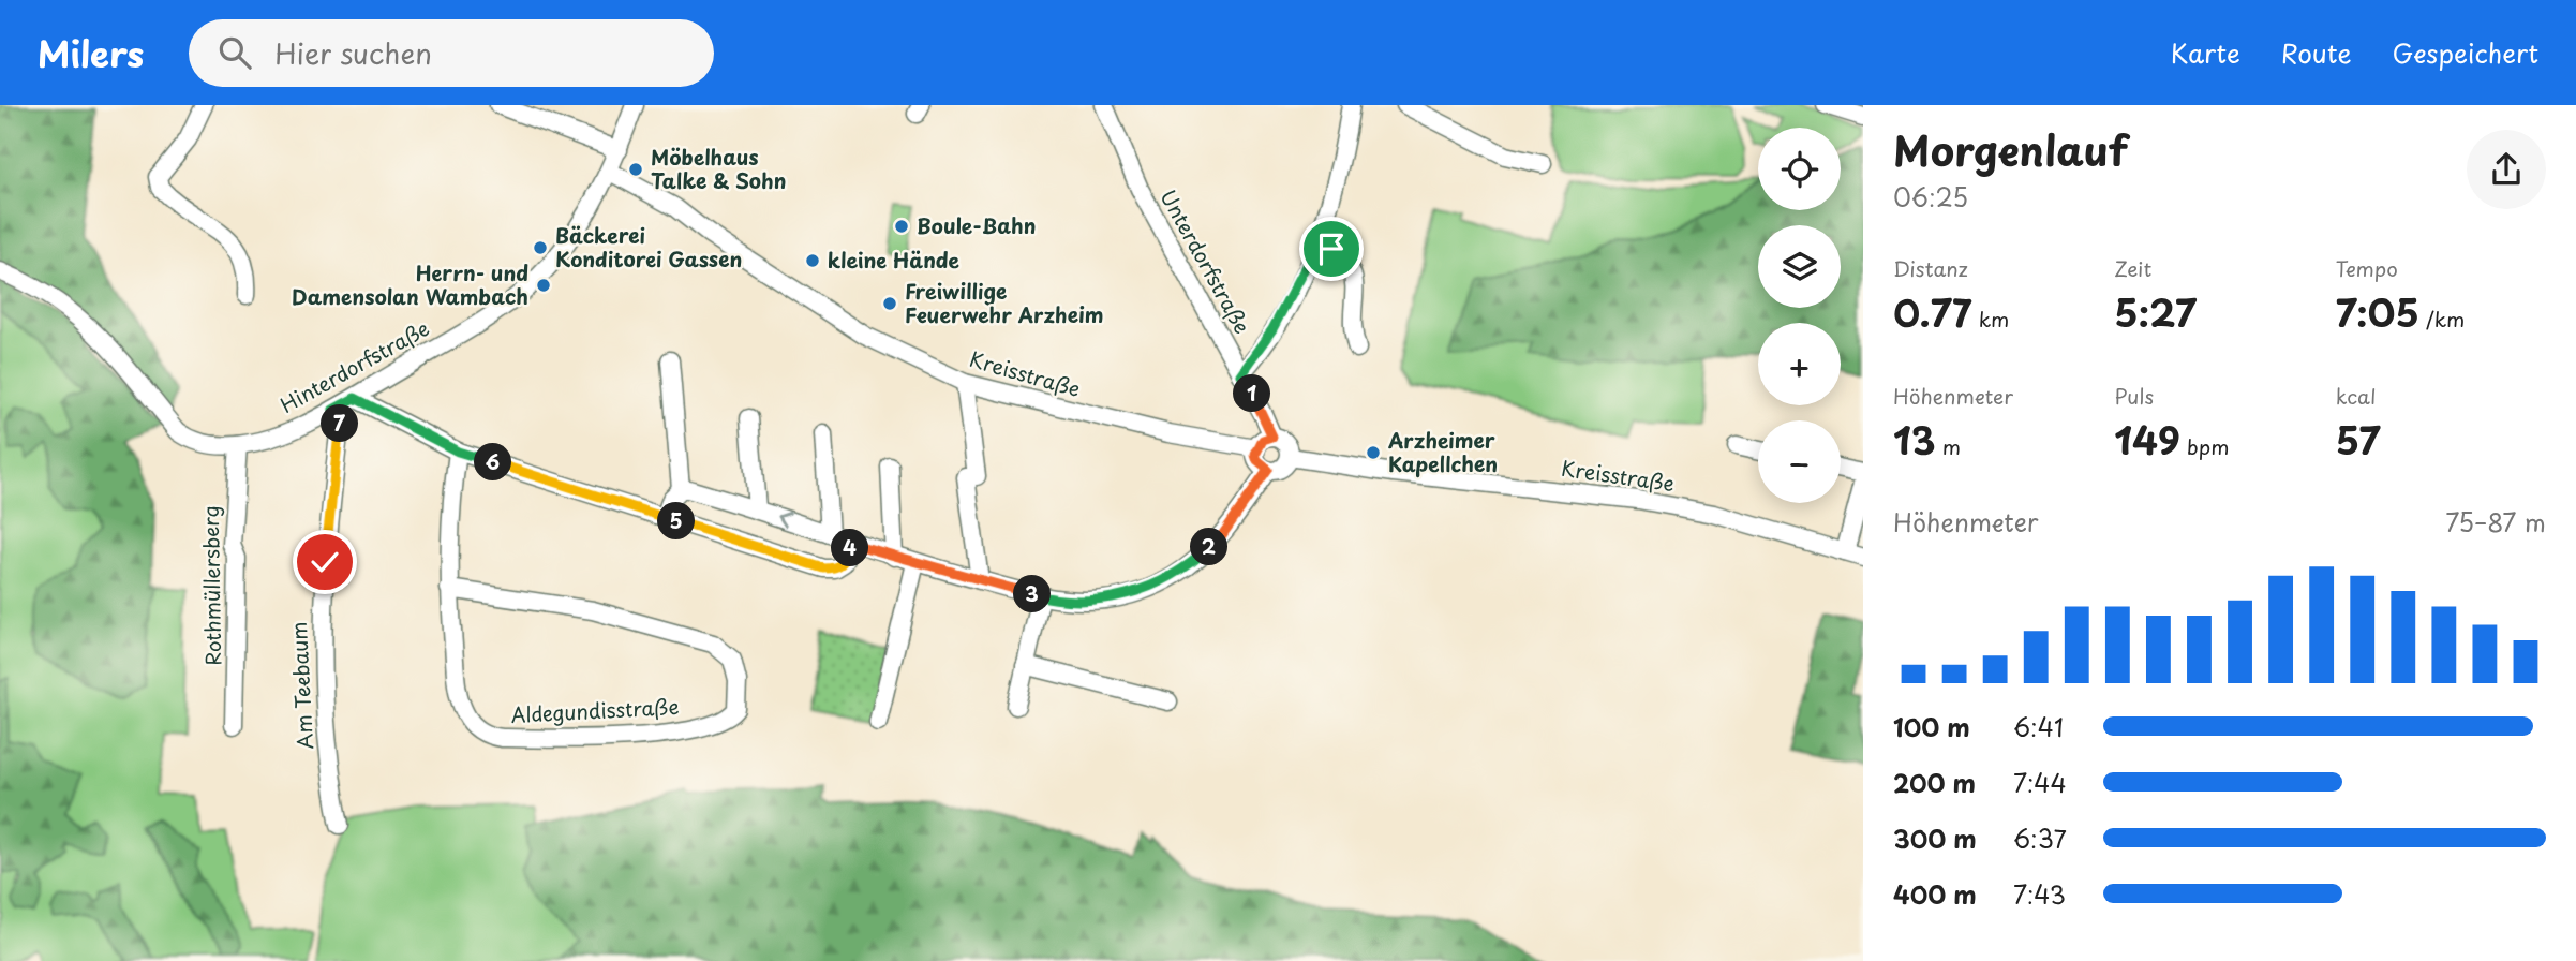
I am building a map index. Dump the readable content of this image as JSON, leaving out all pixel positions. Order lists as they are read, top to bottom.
{
  "streets": {
    "street": [
      "Unterdorfstraße",
      "Hinterdorfstraße",
      "Kreisstraße",
      "Rothmüllersberg",
      "Am Teebaum",
      "Aldegundisstraße"
    ]
  },
  "crossings": [
    ["Unterdorfstraße", "Kreisstraße"],
    ["Hinterdorfstraße", "Kreisstraße"],
    ["Hinterdorfstraße", "Rothmüllersberg"],
    ["Hinterdorfstraße", "Am Teebaum"]
  ],
  "places": [
    "Möbelhaus Talke & Sohn",
    "Boule-Bahn",
    "Bäckerei Konditorei Gassen",
    "kleine Hände",
    "Herrn- und Damensolan Wambach",
    "Freiwillige Feuerwehr Arzheim",
    "Arzheimer Kapellchen"
  ],
  "page": {
    "header": "Milers",
    "search": "Hier suchen",
    "nav": ["Karte", "Route", "Gespeichert"],
    "heading": ["Morgenlauf", "06:25"],
    "map_buttons": ["+", "−"],
    "stats": [
      ["Distanz", "0.77 km"],
      ["Zeit", "5:27"],
      ["Tempo", "7:05 /km"],
      ["Höhenmeter", "13 m"],
      ["Puls", "149 bpm"],
      ["kcal", "57"]
    ],
    "pins": [
      "1",
      "7",
      "6",
      "5",
      "2",
      "4",
      "3"
    ],
    "chart": ["Höhenmeter", "75–87 m"],
    "list": [
      {
        "name": "100 m",
        "note": "6:41"
      },
      {
        "name": "200 m",
        "note": "7:44"
      },
      {
        "name": "300 m",
        "note": "6:37"
      },
      {
        "name": "400 m",
        "note": "7:43"
      }
    ]
  }
}
